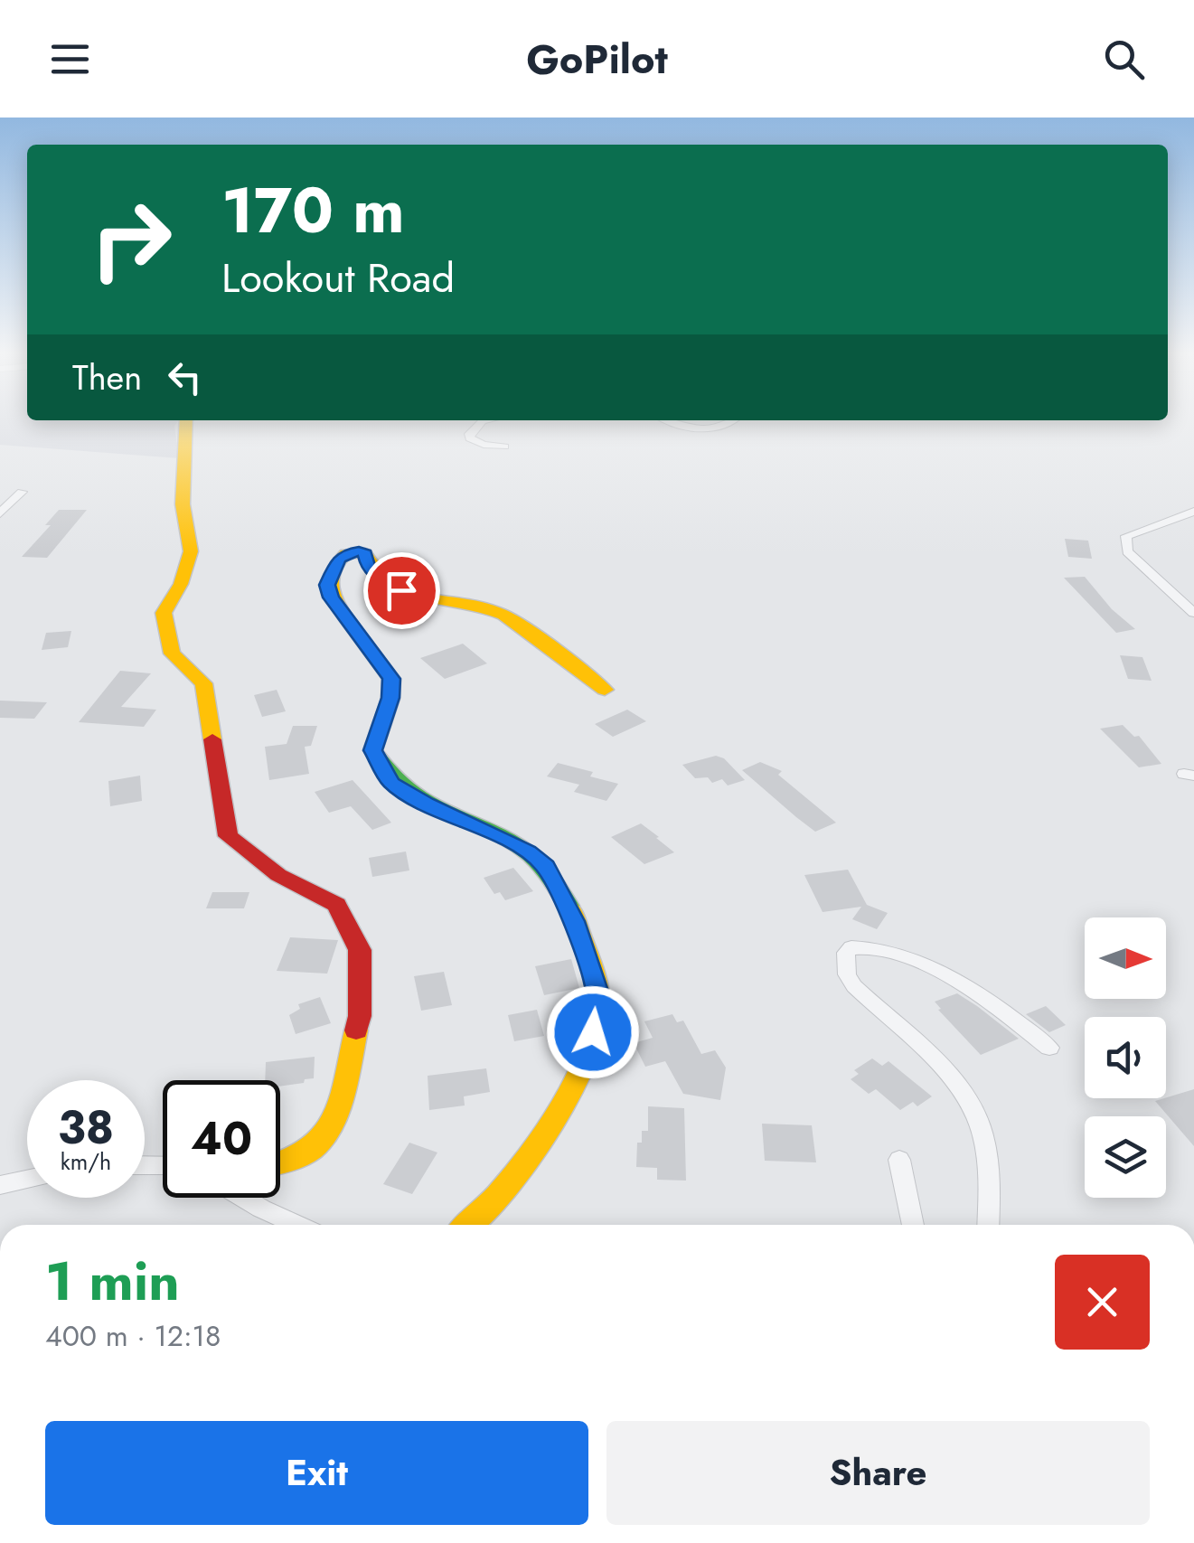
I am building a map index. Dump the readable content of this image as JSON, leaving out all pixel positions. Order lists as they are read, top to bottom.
{
  "north": "right",
  "page": {
    "header": "GoPilot",
    "turn": ["170 m", "Lookout Road"],
    "then": "Then",
    "speed": "38 km/h",
    "limit": "40",
    "heading": ["1 min", "400 m · 12:18"],
    "buttons": ["Exit", "Share"]
  }
}
